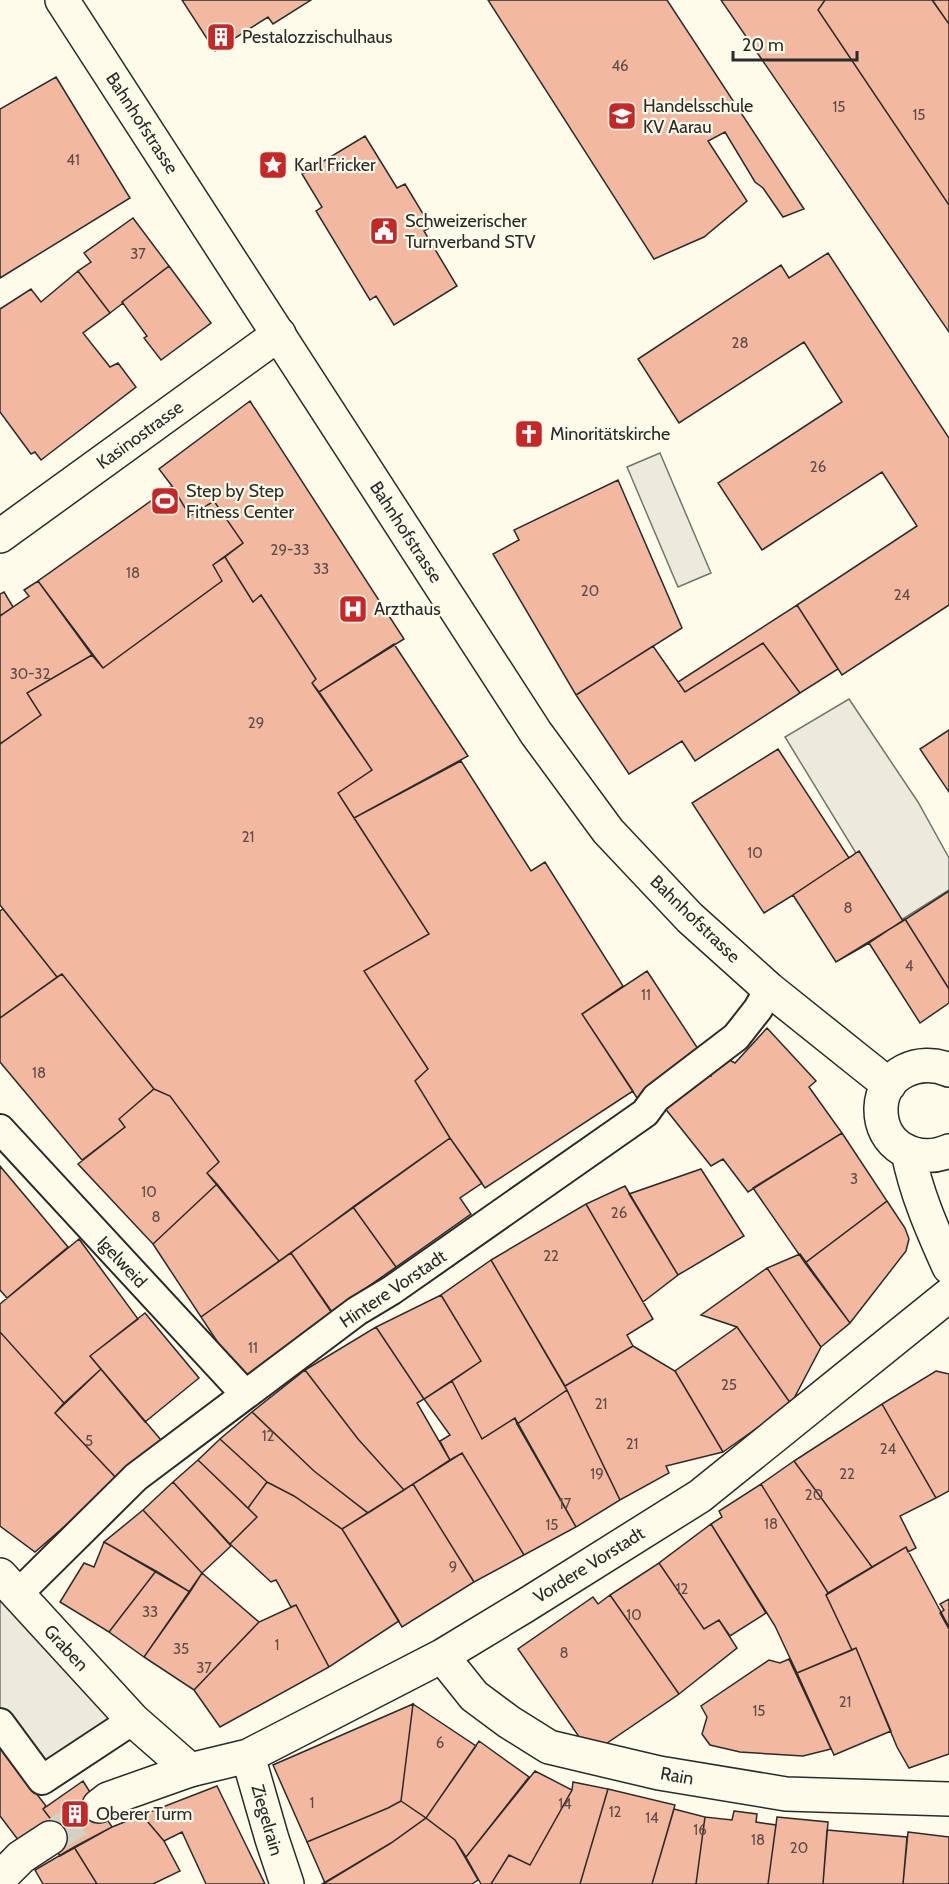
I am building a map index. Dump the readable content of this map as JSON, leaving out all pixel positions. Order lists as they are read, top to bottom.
{
  "streets": {
    "street": [
      "Bahnhofstrasse",
      "Kasinostrasse",
      "Igelweid",
      "Hintere Vorstadt",
      "Vordere Vorstadt",
      "Graben",
      "Rain",
      "Ziegelrain"
    ]
  },
  "crossings": [
    ["Bahnhofstrasse", "Kasinostrasse"],
    ["Bahnhofstrasse", "Hintere Vorstadt"],
    ["Igelweid", "Hintere Vorstadt"],
    ["Hintere Vorstadt", "Graben"],
    ["Vordere Vorstadt", "Graben"],
    ["Vordere Vorstadt", "Rain"],
    ["Vordere Vorstadt", "Ziegelrain"]
  ],
  "places": {
    "building": ["Pestalozzischulhaus", "Oberer Turm"],
    "school or university": ["Handelsschule KV Aarau"],
    "place": ["Karl Fricker"],
    "public building": ["Schweizerischer Turnverband STV"],
    "church": ["Minoritätskirche"],
    "sports": ["Step by Step Fitness Center"],
    "hospital": ["Arzthaus"]
  },
  "house_numbers": [
    "46",
    "15",
    "15",
    "41",
    "37",
    "28",
    "26",
    "29-33",
    "33",
    "18",
    "20",
    "24",
    "30-32",
    "29",
    "21",
    "10",
    "8",
    "4",
    "11",
    "18",
    "3",
    "10",
    "26",
    "8",
    "22",
    "11",
    "25",
    "21",
    "12",
    "5",
    "21",
    "24",
    "19",
    "22",
    "20",
    "17",
    "18",
    "15",
    "9",
    "12",
    "33",
    "10",
    "1",
    "35",
    "8",
    "37",
    "21",
    "15",
    "6",
    "1",
    "14",
    "12",
    "14",
    "16",
    "18",
    "20"
  ],
  "scale_bar": "20 m"
}
